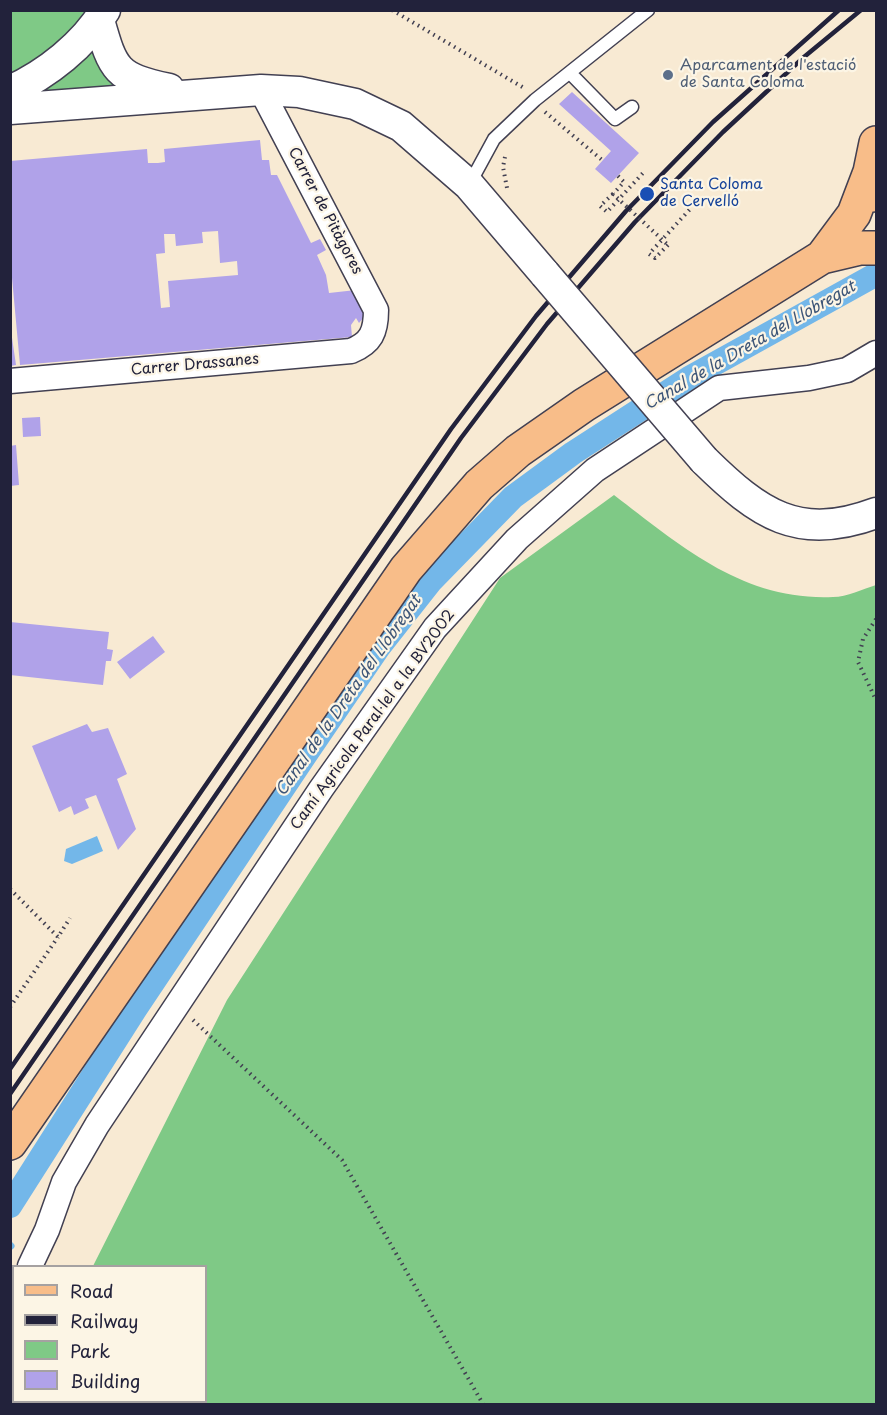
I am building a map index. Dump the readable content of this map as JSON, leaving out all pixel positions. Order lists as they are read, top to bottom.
{
  "streets": {
    "street": ["Carrer de Pitàgores", "Carrer Drassanes", "Camí Agricola Paral·lel a la BV2002"]
  },
  "crossings": [
    ["Carrer de Pitàgores", "Carrer Drassanes"]
  ],
  "water": ["Canal de la Dreta del Llobregat"],
  "places": ["Aparcament de l'estació de Santa Coloma", "Santa Coloma de Cervelló"],
  "legend": [
    "Road",
    "Railway",
    "Park",
    "Building"
  ]
}
